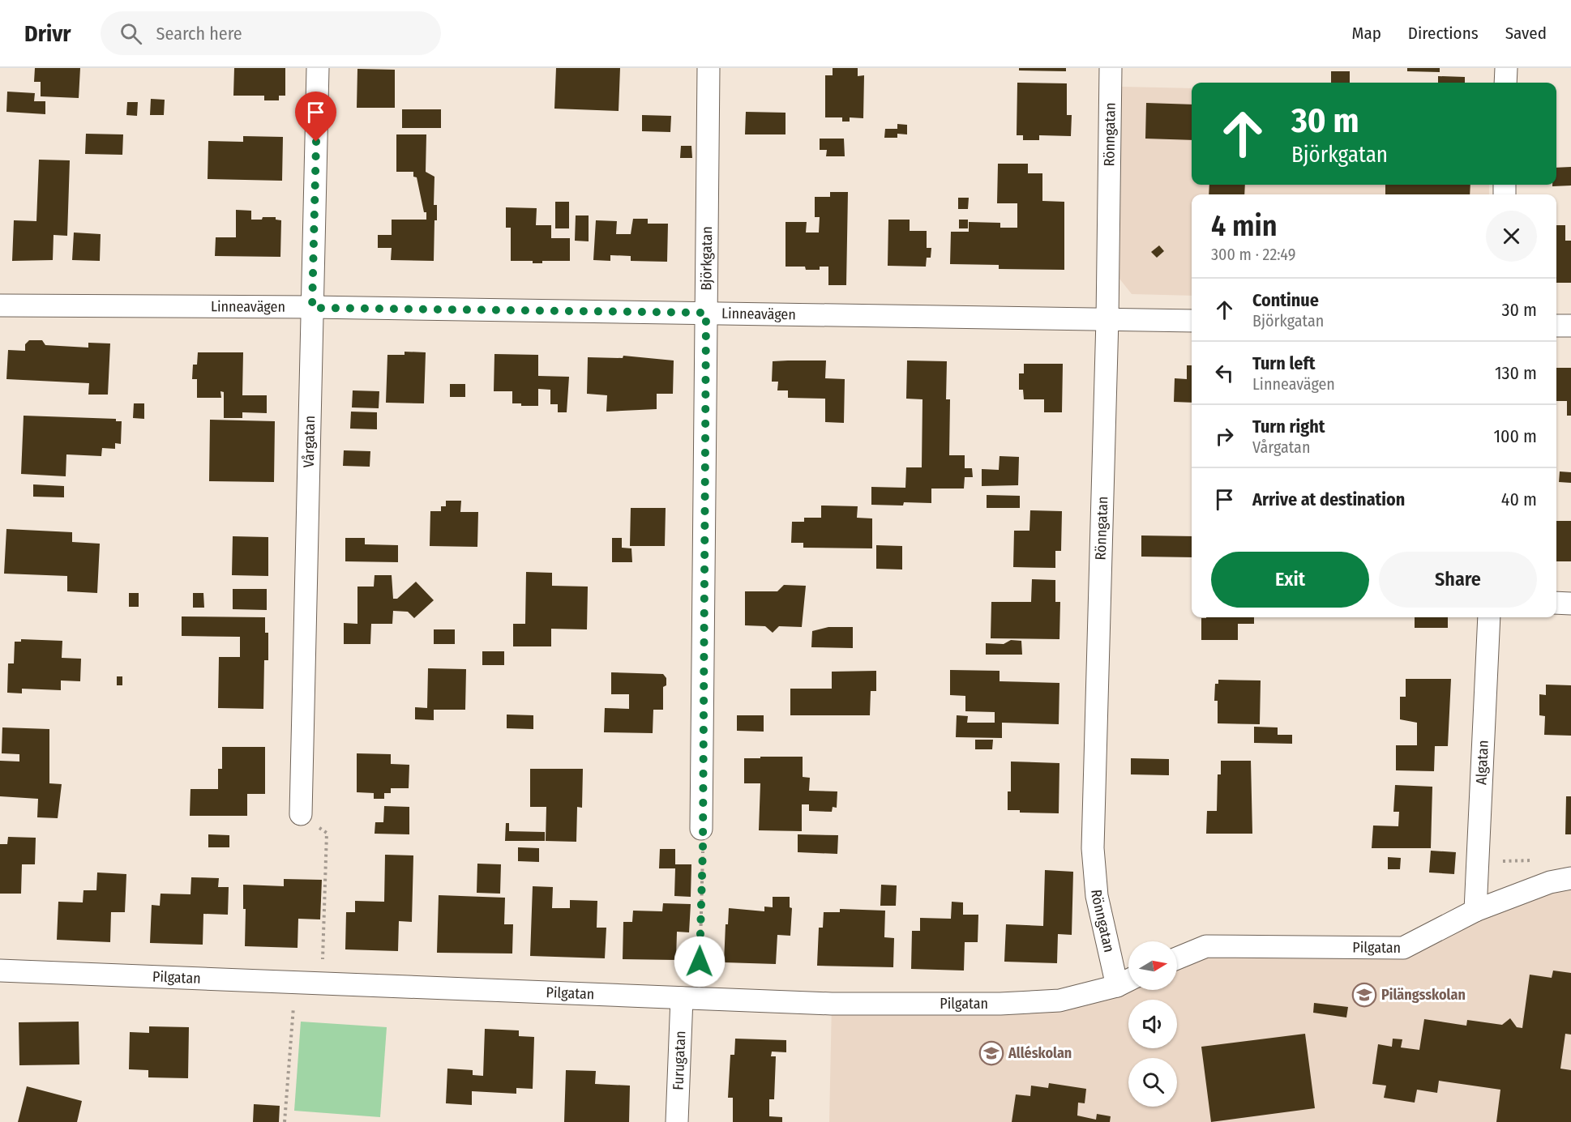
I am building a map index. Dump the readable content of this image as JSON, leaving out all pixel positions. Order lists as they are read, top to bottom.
{
  "streets": {
    "street": [
      "Rönngatan",
      "Björkgatan",
      "Linneavägen",
      "Vårgatan",
      "Algatan",
      "Pilgatan",
      "Furugatan"
    ]
  },
  "crossings": [
    ["Rönngatan", "Linneavägen"],
    ["Rönngatan", "Pilgatan"],
    ["Björkgatan", "Linneavägen"],
    ["Linneavägen", "Vårgatan"],
    ["Algatan", "Pilgatan"],
    ["Pilgatan", "Furugatan"]
  ],
  "places": {
    "school or university": ["Pilängsskolan", "Alléskolan"]
  },
  "north": "right",
  "page": {
    "header": "Drivr",
    "search": "Search here",
    "nav": ["Map", "Directions", "Saved"],
    "turn": ["30 m", "Björkgatan"],
    "heading": ["4 min", "300 m · 22:49"],
    "list": [
      {
        "name": "Continue",
        "note": "Björkgatan",
        "value": "30 m"
      },
      {
        "name": "Turn left",
        "note": "Linneavägen",
        "value": "130 m"
      },
      {
        "name": "Turn right",
        "note": "Vårgatan",
        "value": "100 m"
      },
      {
        "name": "Arrive at destination",
        "value": "40 m"
      }
    ],
    "buttons": ["Exit", "Share"]
  }
}
